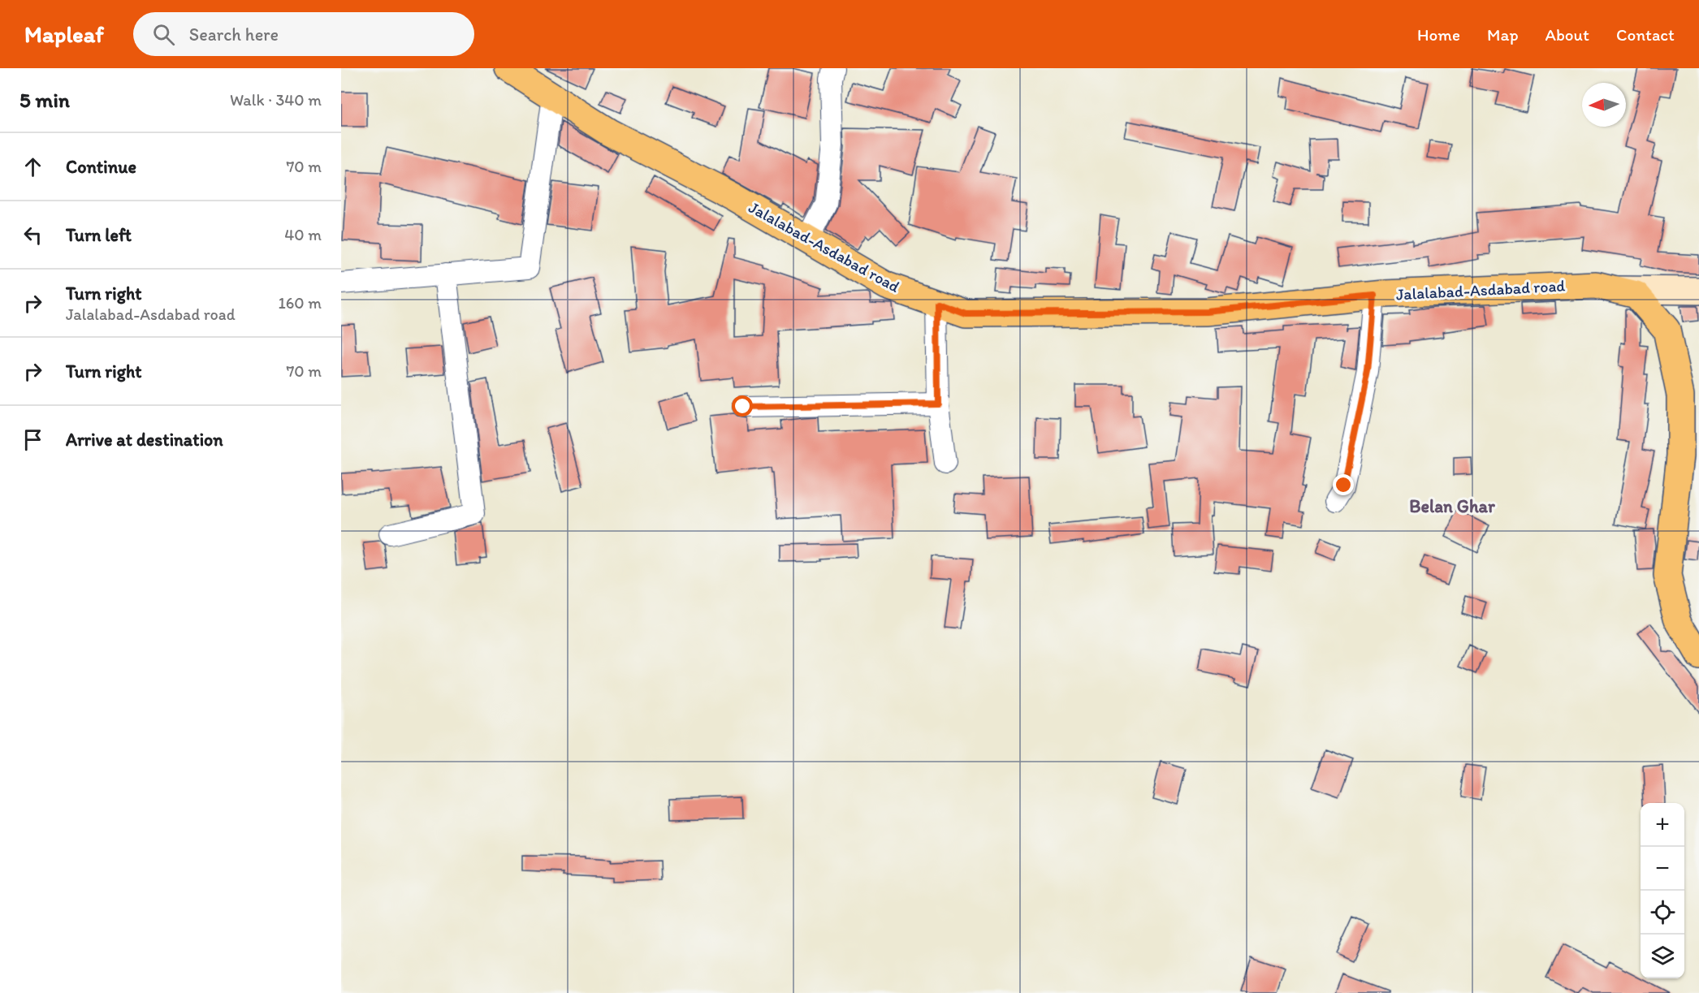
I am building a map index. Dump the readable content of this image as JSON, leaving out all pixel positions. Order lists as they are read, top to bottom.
{
  "streets": {
    "main road": ["Jalalabad-Asdabad road"]
  },
  "districts": ["Belan Ghar"],
  "north": "left",
  "page": {
    "header": "Mapleaf",
    "search": "Search here",
    "nav": [
      "Home",
      "Map",
      "About",
      "Contact"
    ],
    "heading": ["5 min", "Walk · 340 m"],
    "list": [
      ["Continue", "70 m"],
      ["Turn left", "40 m"],
      ["Turn right", "Jalalabad-Asdabad road", "160 m"],
      ["Turn right", "70 m"],
      "Arrive at destination"
    ],
    "map_buttons": ["+", "−"]
  }
}
